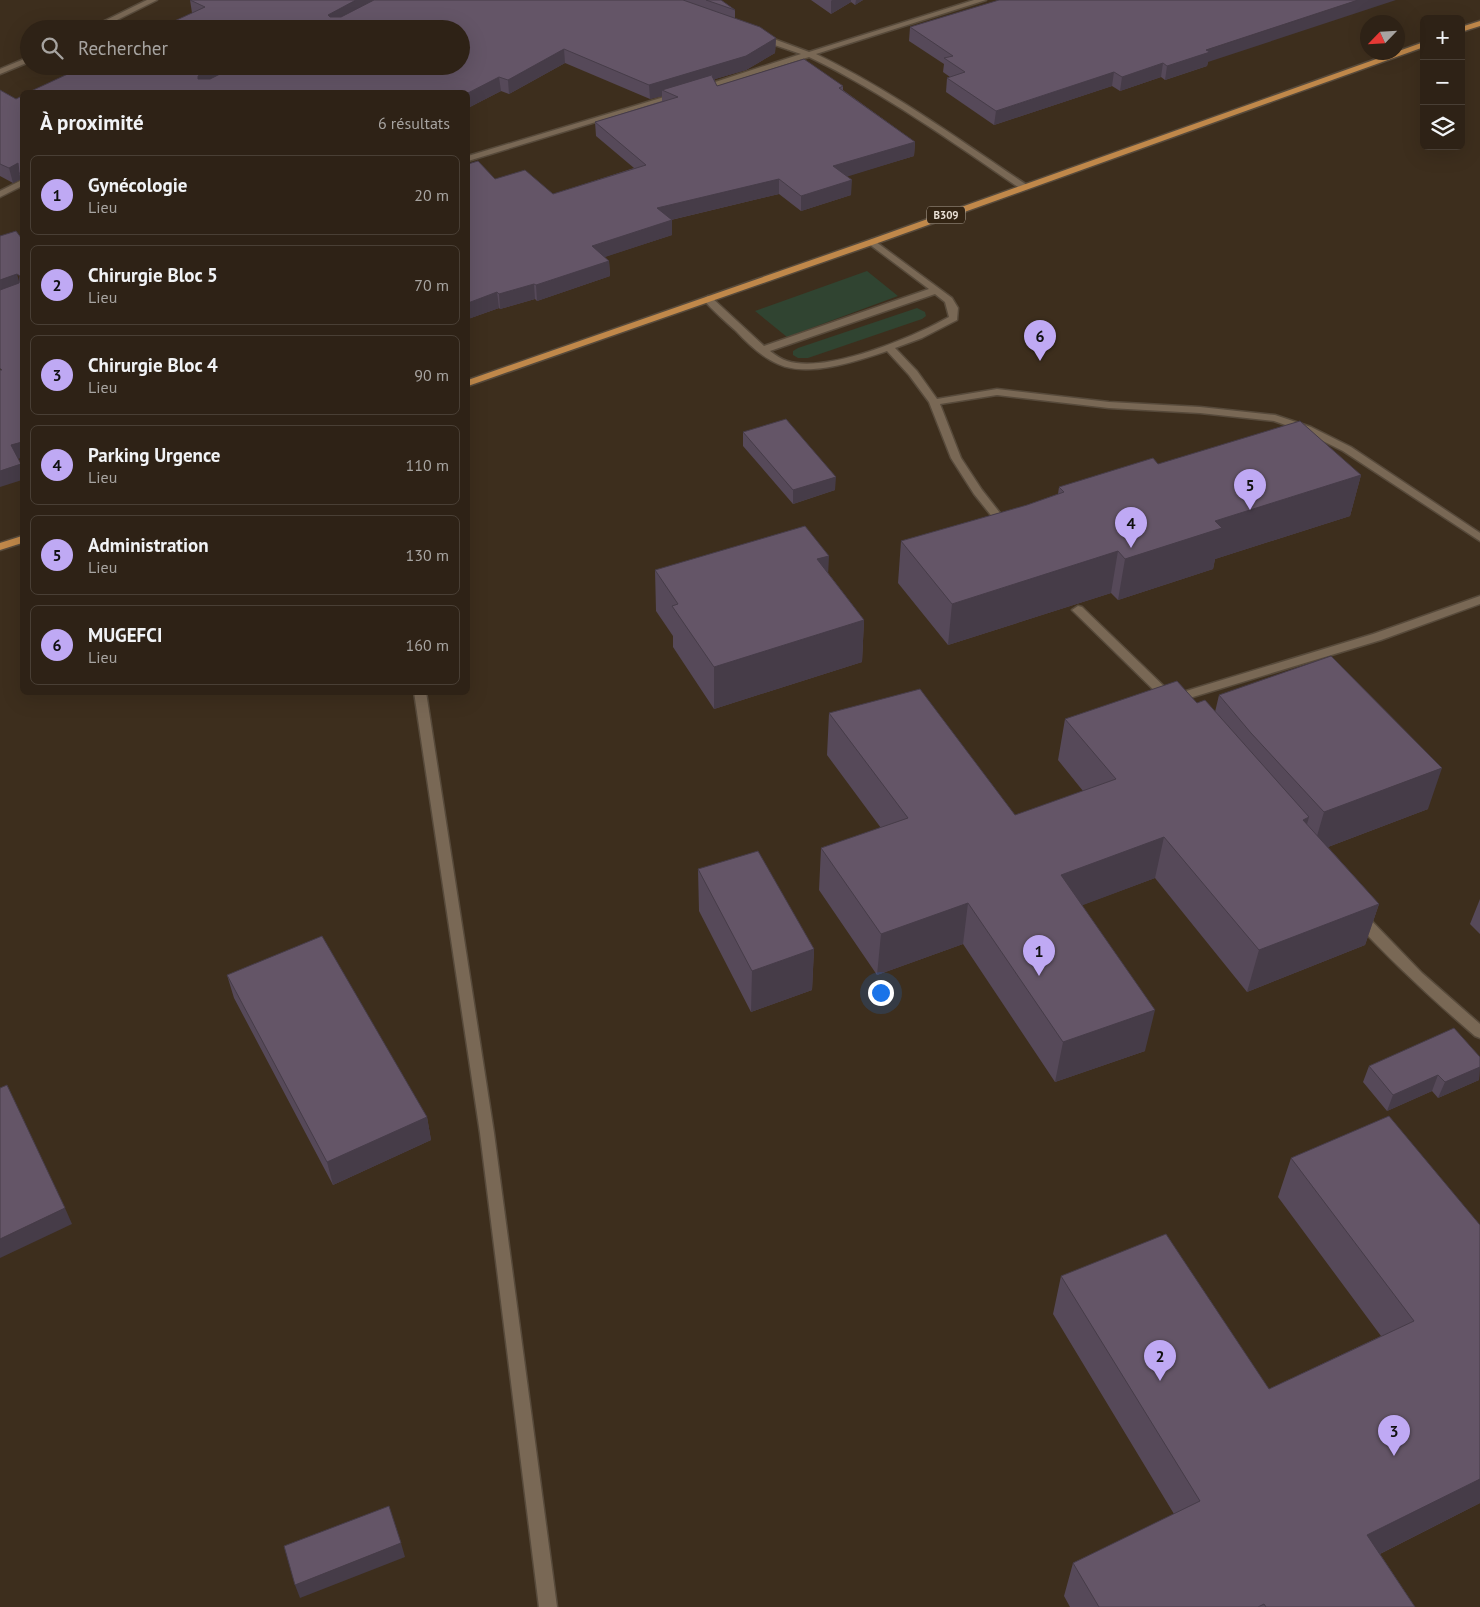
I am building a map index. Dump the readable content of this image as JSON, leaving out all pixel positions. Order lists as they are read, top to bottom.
{
  "streets": {
    "main road": ["B309"]
  },
  "north": "bottom left",
  "page": {
    "map_buttons": ["+", "−"],
    "search": "Rechercher",
    "heading": ["À proximité", "6 résultats"],
    "list": [
      {
        "mark": "1",
        "name": "Gynécologie",
        "note": "Lieu",
        "value": "20 m"
      },
      {
        "mark": "2",
        "name": "Chirurgie Bloc 5",
        "note": "Lieu",
        "value": "70 m"
      },
      {
        "mark": "3",
        "name": "Chirurgie Bloc 4",
        "note": "Lieu",
        "value": "90 m"
      },
      {
        "mark": "4",
        "name": "Parking Urgence",
        "note": "Lieu",
        "value": "110 m"
      },
      {
        "mark": "5",
        "name": "Administration",
        "note": "Lieu",
        "value": "130 m"
      },
      {
        "mark": "6",
        "name": "MUGEFCI",
        "note": "Lieu",
        "value": "160 m"
      }
    ],
    "pins": [
      "6",
      "5",
      "4",
      "1",
      "2",
      "3"
    ]
  }
}
